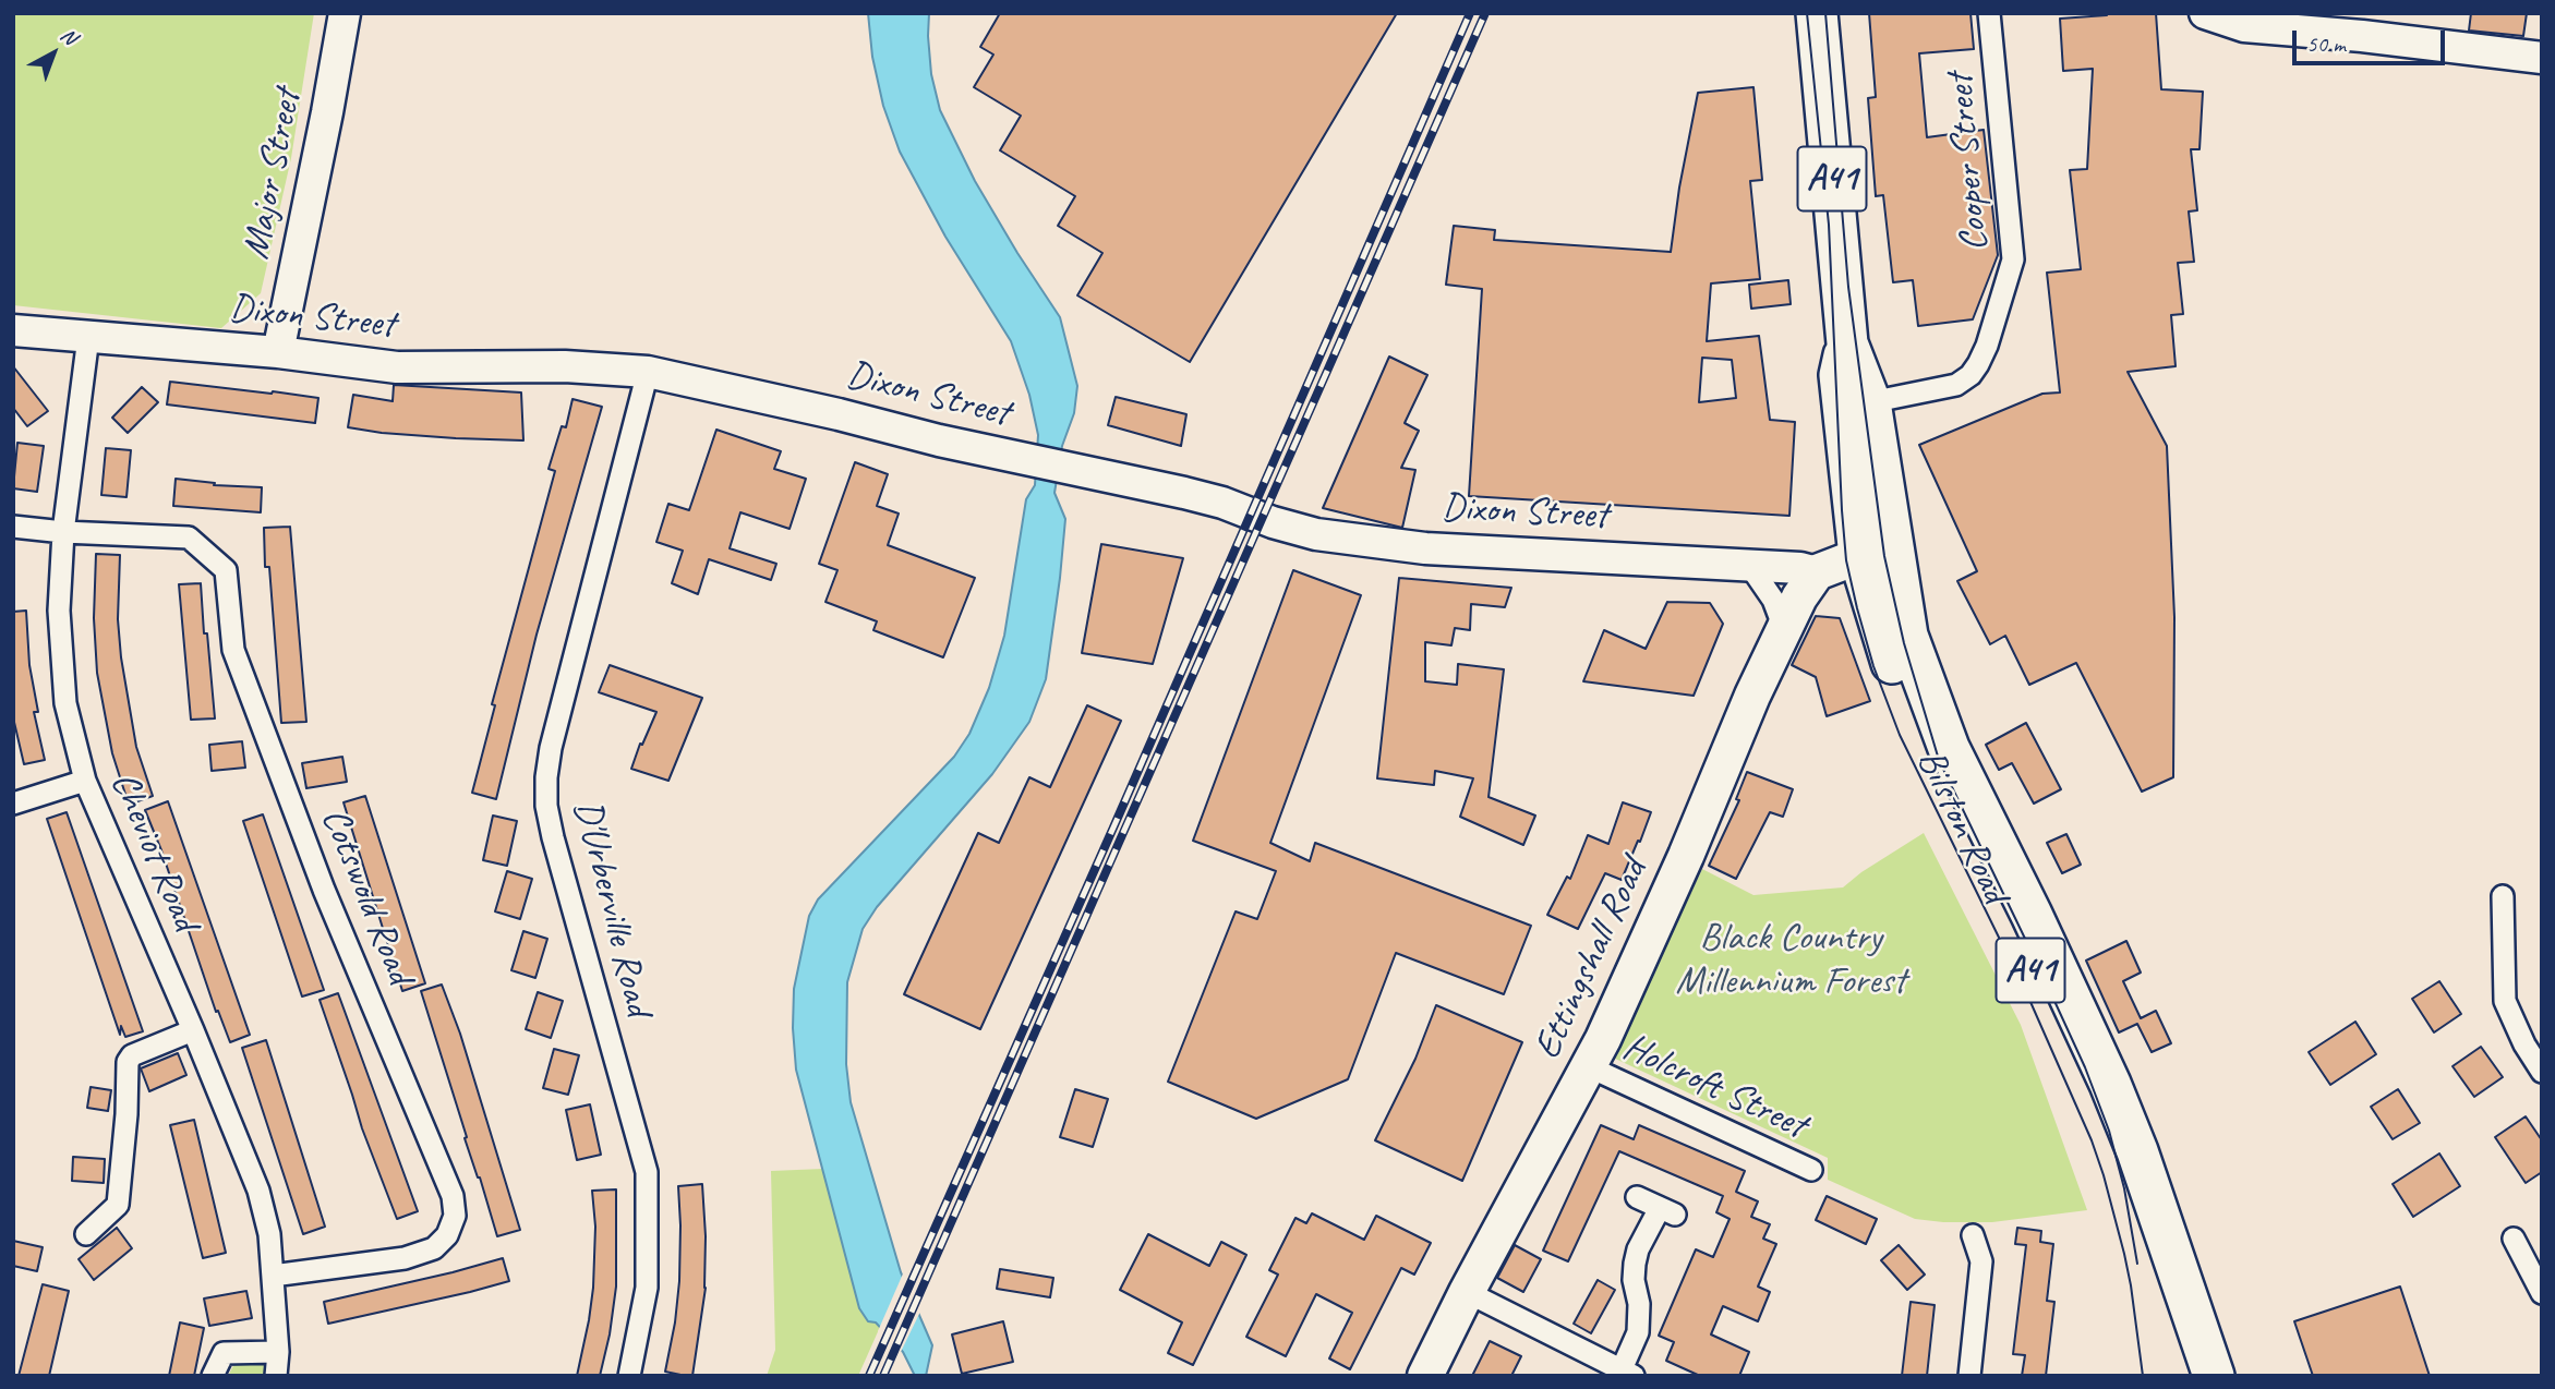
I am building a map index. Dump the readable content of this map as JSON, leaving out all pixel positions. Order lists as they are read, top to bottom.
{
  "streets": {
    "highway": ["A41", "Bilston Road"],
    "main road": ["Ettingshall Road"],
    "street": [
      "Cooper Street",
      "Major Street",
      "Dixon Street",
      "Cheviot Road",
      "Cotswold Road",
      "D'Urberville Road",
      "Holcroft Street"
    ]
  },
  "crossings": [
    ["Cooper Street", "Bilston Road"],
    ["Major Street", "Dixon Street"],
    ["Dixon Street", "Cheviot Road"],
    ["Dixon Street", "D'Urberville Road"],
    ["Dixon Street", "Ettingshall Road"],
    ["Cheviot Road", "Cotswold Road"],
    ["Ettingshall Road", "Holcroft Street"]
  ],
  "parks": ["Black Country Millennium Forest"],
  "scale_bar": "50 m",
  "north": "top right"
}
